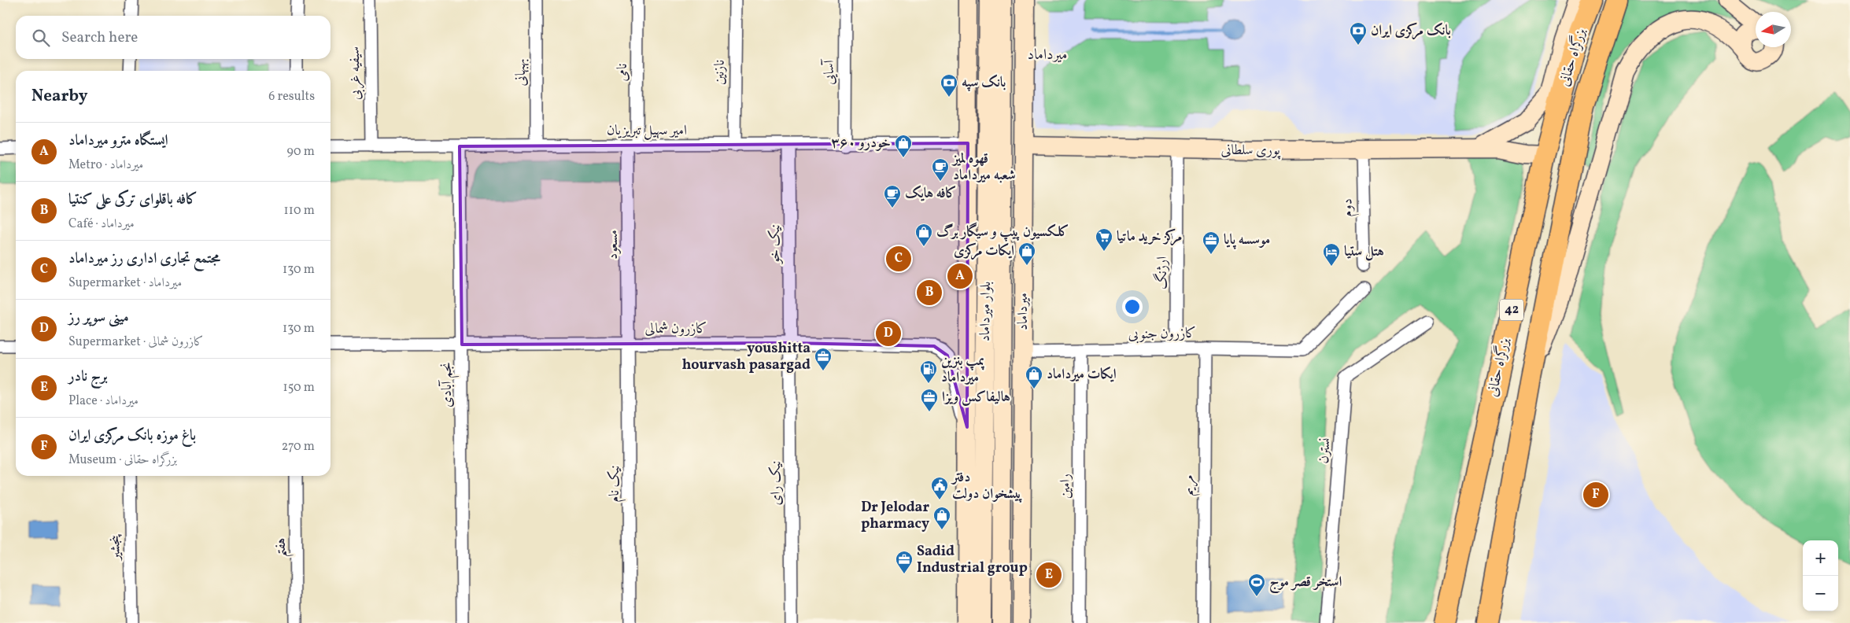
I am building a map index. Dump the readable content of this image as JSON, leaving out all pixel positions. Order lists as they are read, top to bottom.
{
  "streets": {
    "highway": ["بزرگراه حقانی", "42"],
    "main road": ["پوری سلطانی", "بلوار میرداماد", "میرداماد"],
    "street": [
      "بهبهانی",
      "نامی",
      "نازنین",
      "آسایی",
      "سیفیه غربی",
      "امیر سهیل تبریزیان",
      "دوم",
      "نیک خو",
      "مسعود",
      "ارژنگ",
      "کازرون شمالی",
      "کازرون جنوبی",
      "نجم آبادی",
      "نسترن",
      "نیک رای",
      "نیک نام",
      "مریم",
      "رامین",
      "پنجشیر",
      "هفتم"
    ]
  },
  "crossings": [
    ["بزرگراه حقانی", "پوری سلطانی"],
    ["بهبهانی", "امیر سهیل تبریزیان"],
    ["نامی", "امیر سهیل تبریزیان"],
    ["نامی", "مسعود"],
    ["نازنین", "امیر سهیل تبریزیان"],
    ["آسایی", "امیر سهیل تبریزیان"],
    ["سیفیه غربی", "امیر سهیل تبریزیان"],
    ["امیر سهیل تبریزیان", "نیک خو"],
    ["امیر سهیل تبریزیان", "مسعود"],
    ["امیر سهیل تبریزیان", "نجم آبادی"],
    ["پوری سلطانی", "دوم"],
    ["پوری سلطانی", "ارژنگ"],
    ["پوری سلطانی", "میرداماد"],
    ["نیک خو", "کازرون شمالی"],
    ["نیک خو", "نیک رای"],
    ["مسعود", "کازرون شمالی"],
    ["مسعود", "نیک نام"],
    ["ارژنگ", "کازرون جنوبی"],
    ["میرداماد", "کازرون جنوبی"],
    ["کازرون شمالی", "نجم آبادی"],
    ["کازرون شمالی", "نیک رای"],
    ["کازرون شمالی", "نیک نام"],
    ["کازرون جنوبی", "مریم"],
    ["کازرون جنوبی", "رامین"]
  ],
  "districts": ["میرداماد"],
  "places": {
    "bank": ["بانک مرکزی ایران", "بانک سپه"],
    "shop": [
      "خودرو ۳۶۰",
      "کلکسیون پیپ و سیگار برگ",
      "ایکات مرکزی",
      "ایکات میرداماد",
      "Dr Jelodar pharmacy"
    ],
    "cafe": ["قهوه لمیز شعبه میرداماد", "کافه هایک"],
    "supermarket": ["مرکز خرید ماتیا"],
    "office": [
      "موسسه پایا",
      "youshitta hourvash pasargad",
      "هالیفاکس ویزا",
      "Sadid Industrial group"
    ],
    "hotel": ["هتل ستیا"],
    "fuel station": ["پمپ بنزین میرداماد"],
    "public building": ["دفتر پیشخوان دولت"],
    "sports": ["استخر قصر موج"]
  },
  "north": "left",
  "page": {
    "search": "Search here",
    "heading": ["Nearby", "6 results"],
    "list": [
      {
        "mark": "A",
        "name": "ایستگاه مترو میرداماد",
        "note": "Metro · میرداماد",
        "value": "90 m"
      },
      {
        "mark": "B",
        "name": "کافه باقلوای ترکی علی کنتیا",
        "note": "Café · میرداماد",
        "value": "110 m"
      },
      {
        "mark": "C",
        "name": "مجتمع تجاری اداری رز میرداماد",
        "note": "Supermarket · میرداماد",
        "value": "130 m"
      },
      {
        "mark": "D",
        "name": "مینی سوپر رز",
        "note": "Supermarket · کازرون شمالی",
        "value": "130 m"
      },
      {
        "mark": "E",
        "name": "برج نادر",
        "note": "Place · میرداماد",
        "value": "150 m"
      },
      {
        "mark": "F",
        "name": "باغ موزه بانک مرکزی ایران",
        "note": "Museum · بزرگراه حقانی",
        "value": "270 m"
      }
    ],
    "pins": [
      "C",
      "A",
      "B",
      "D",
      "F",
      "E"
    ],
    "map_buttons": ["+", "−"]
  }
}
